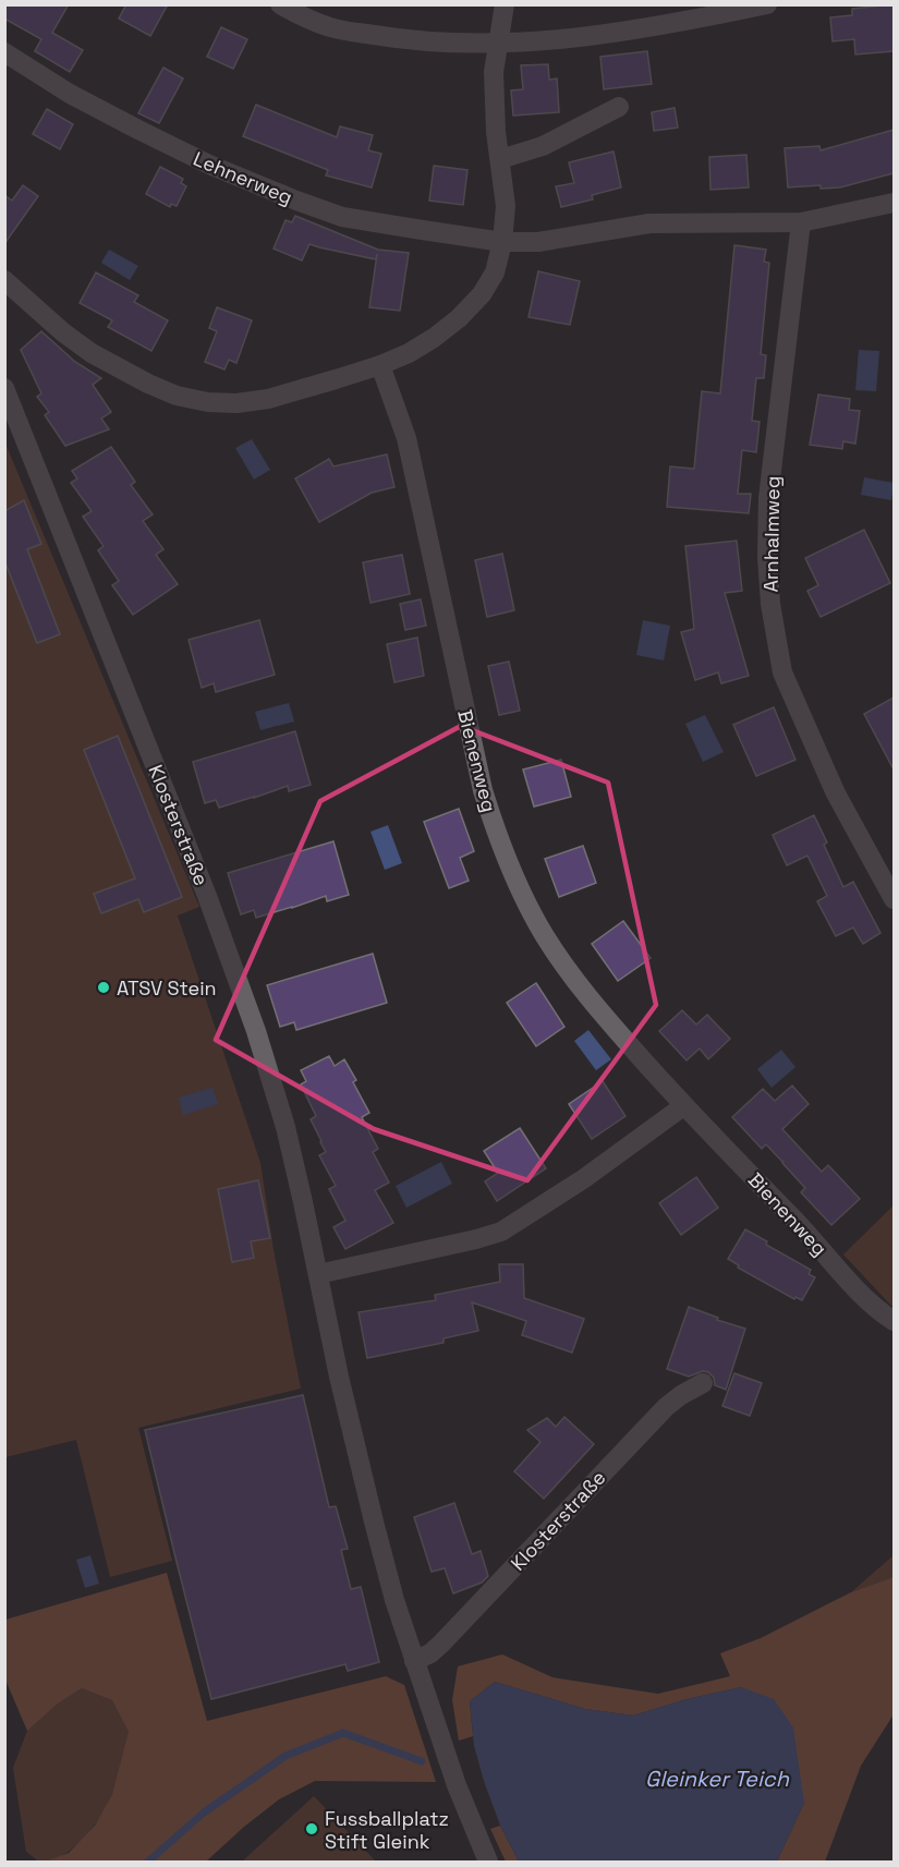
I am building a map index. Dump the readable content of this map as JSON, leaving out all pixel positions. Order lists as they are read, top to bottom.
{
  "streets": {
    "street": [
      "Lehnerweg",
      "Arnhalmweg",
      "Bienenweg",
      "Klosterstraße"
    ]
  },
  "water": ["Gleinker Teich"],
  "places": ["ATSV Stein", "Fussballplatz Stift Gleink"]
}
